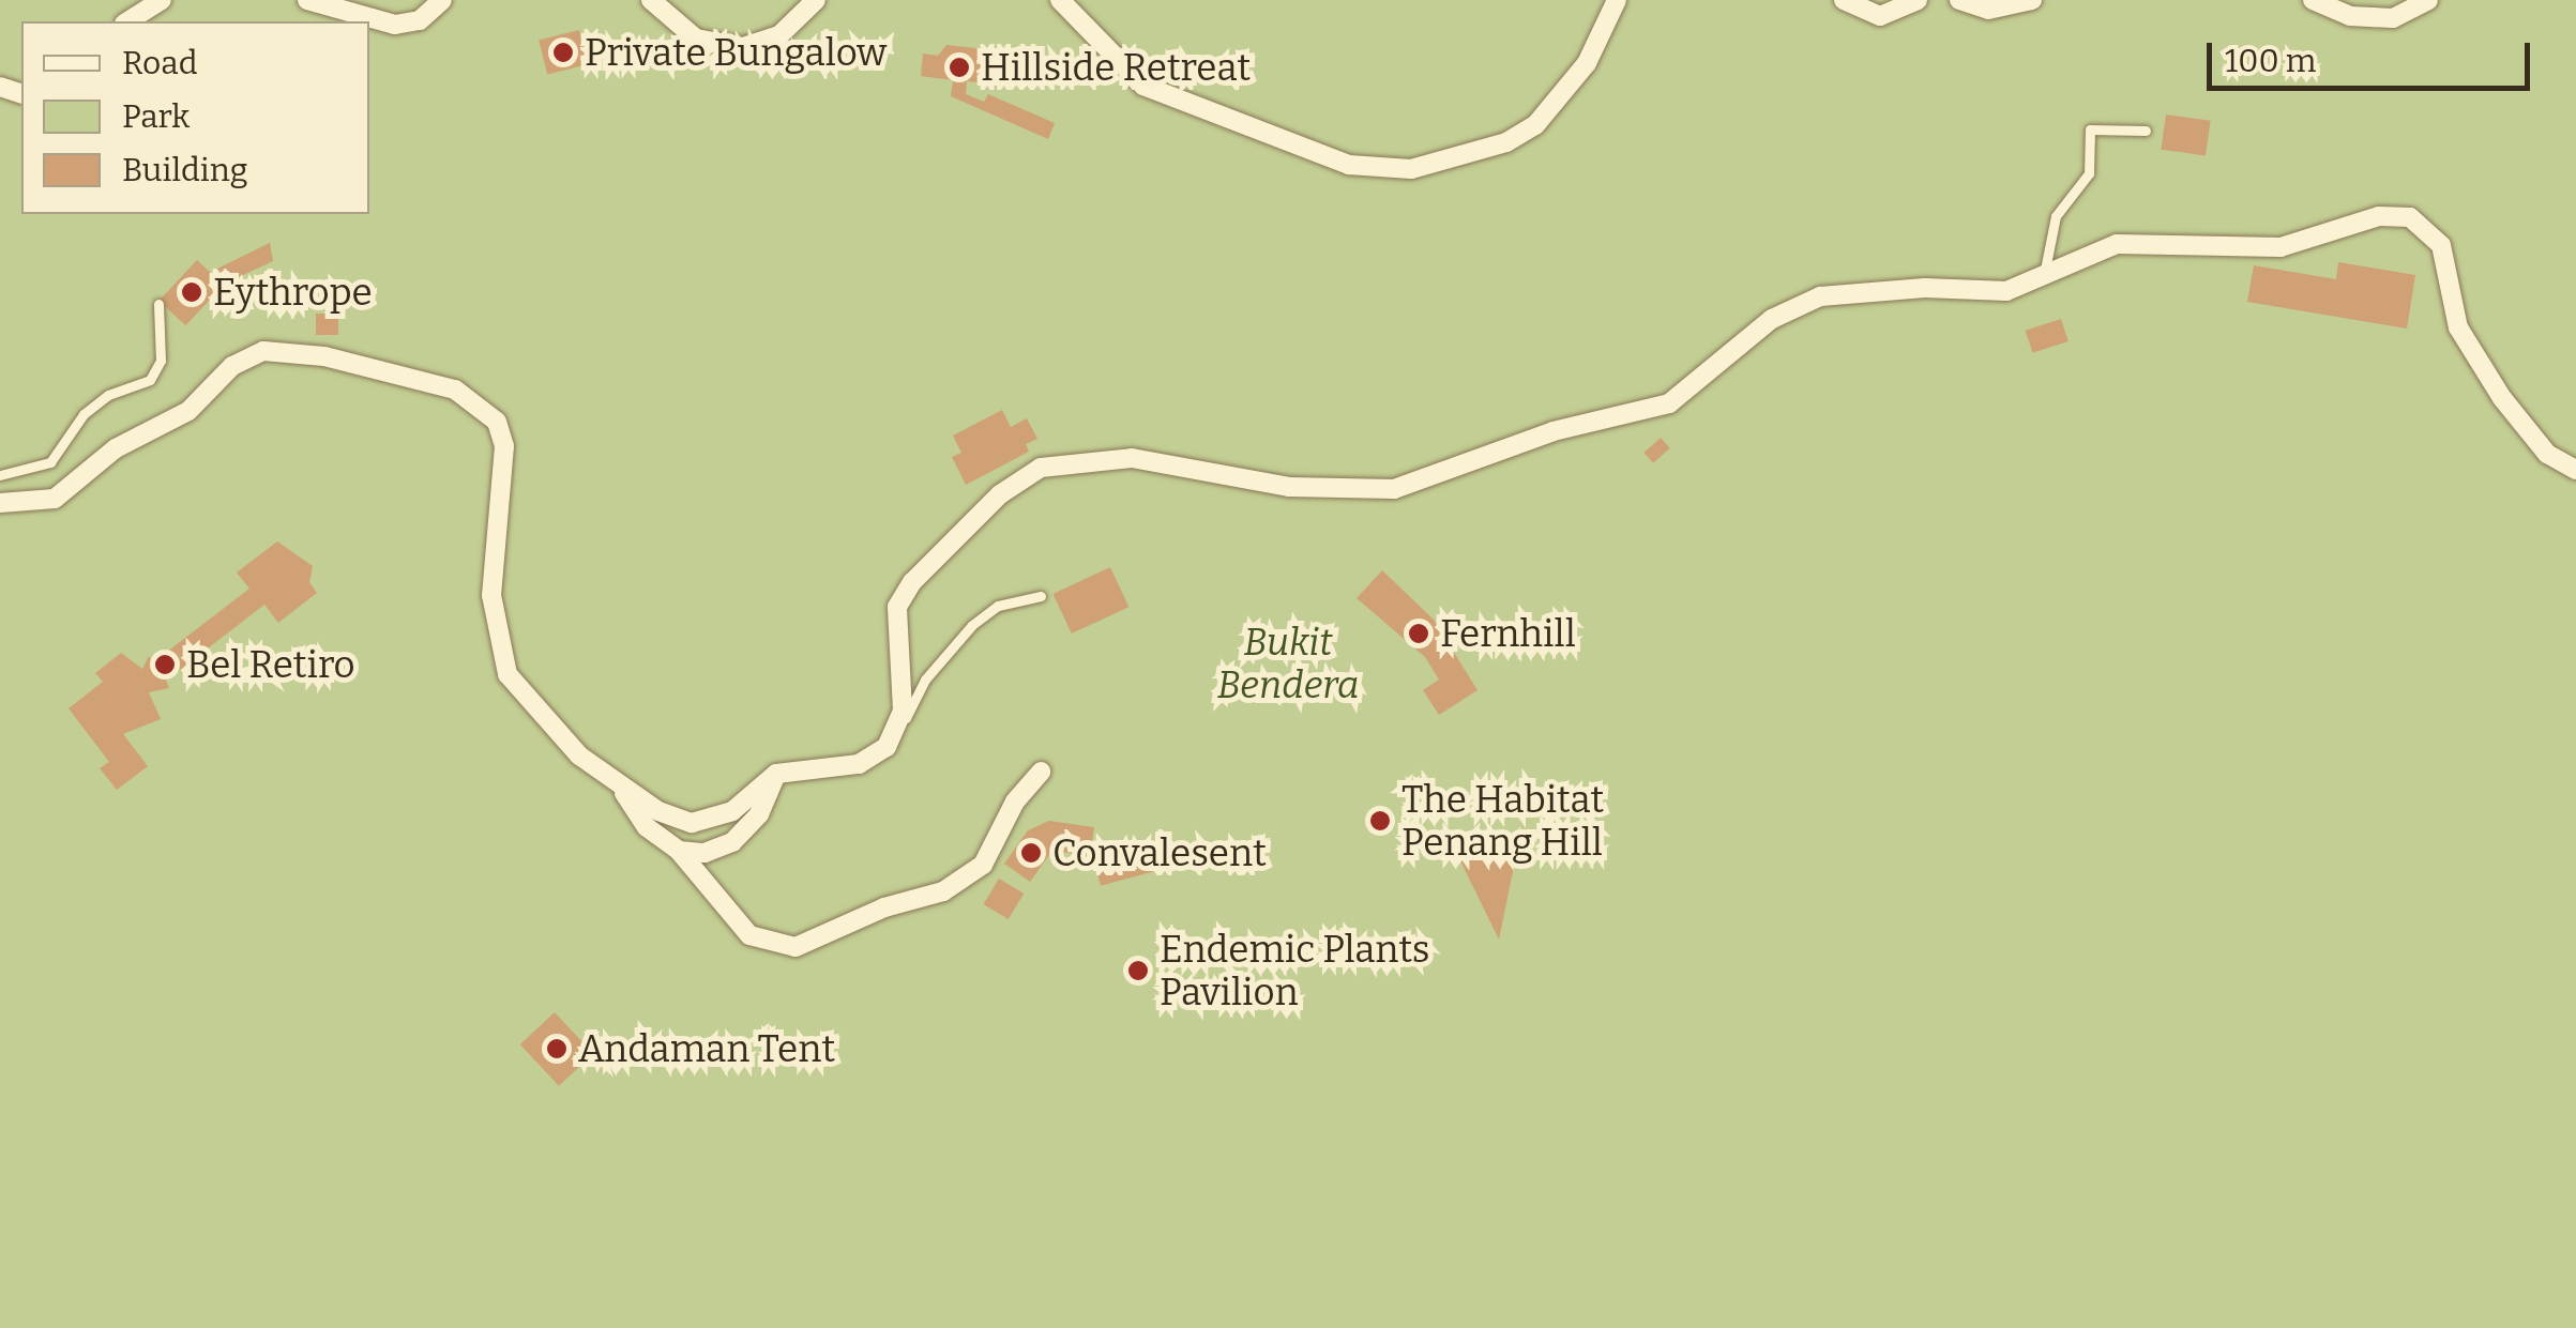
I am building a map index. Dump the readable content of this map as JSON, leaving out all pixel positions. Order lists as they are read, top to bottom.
{
  "parks": ["Bukit Bendera"],
  "places": [
    "Private Bungalow",
    "Hillside Retreat",
    "Eythrope",
    "Fernhill",
    "Bel Retiro",
    "The Habitat Penang Hill",
    "Convalesent",
    "Endemic Plants Pavilion",
    "Andaman Tent"
  ],
  "legend": ["Road", "Park", "Building"],
  "scale_bar": "100 m"
}
